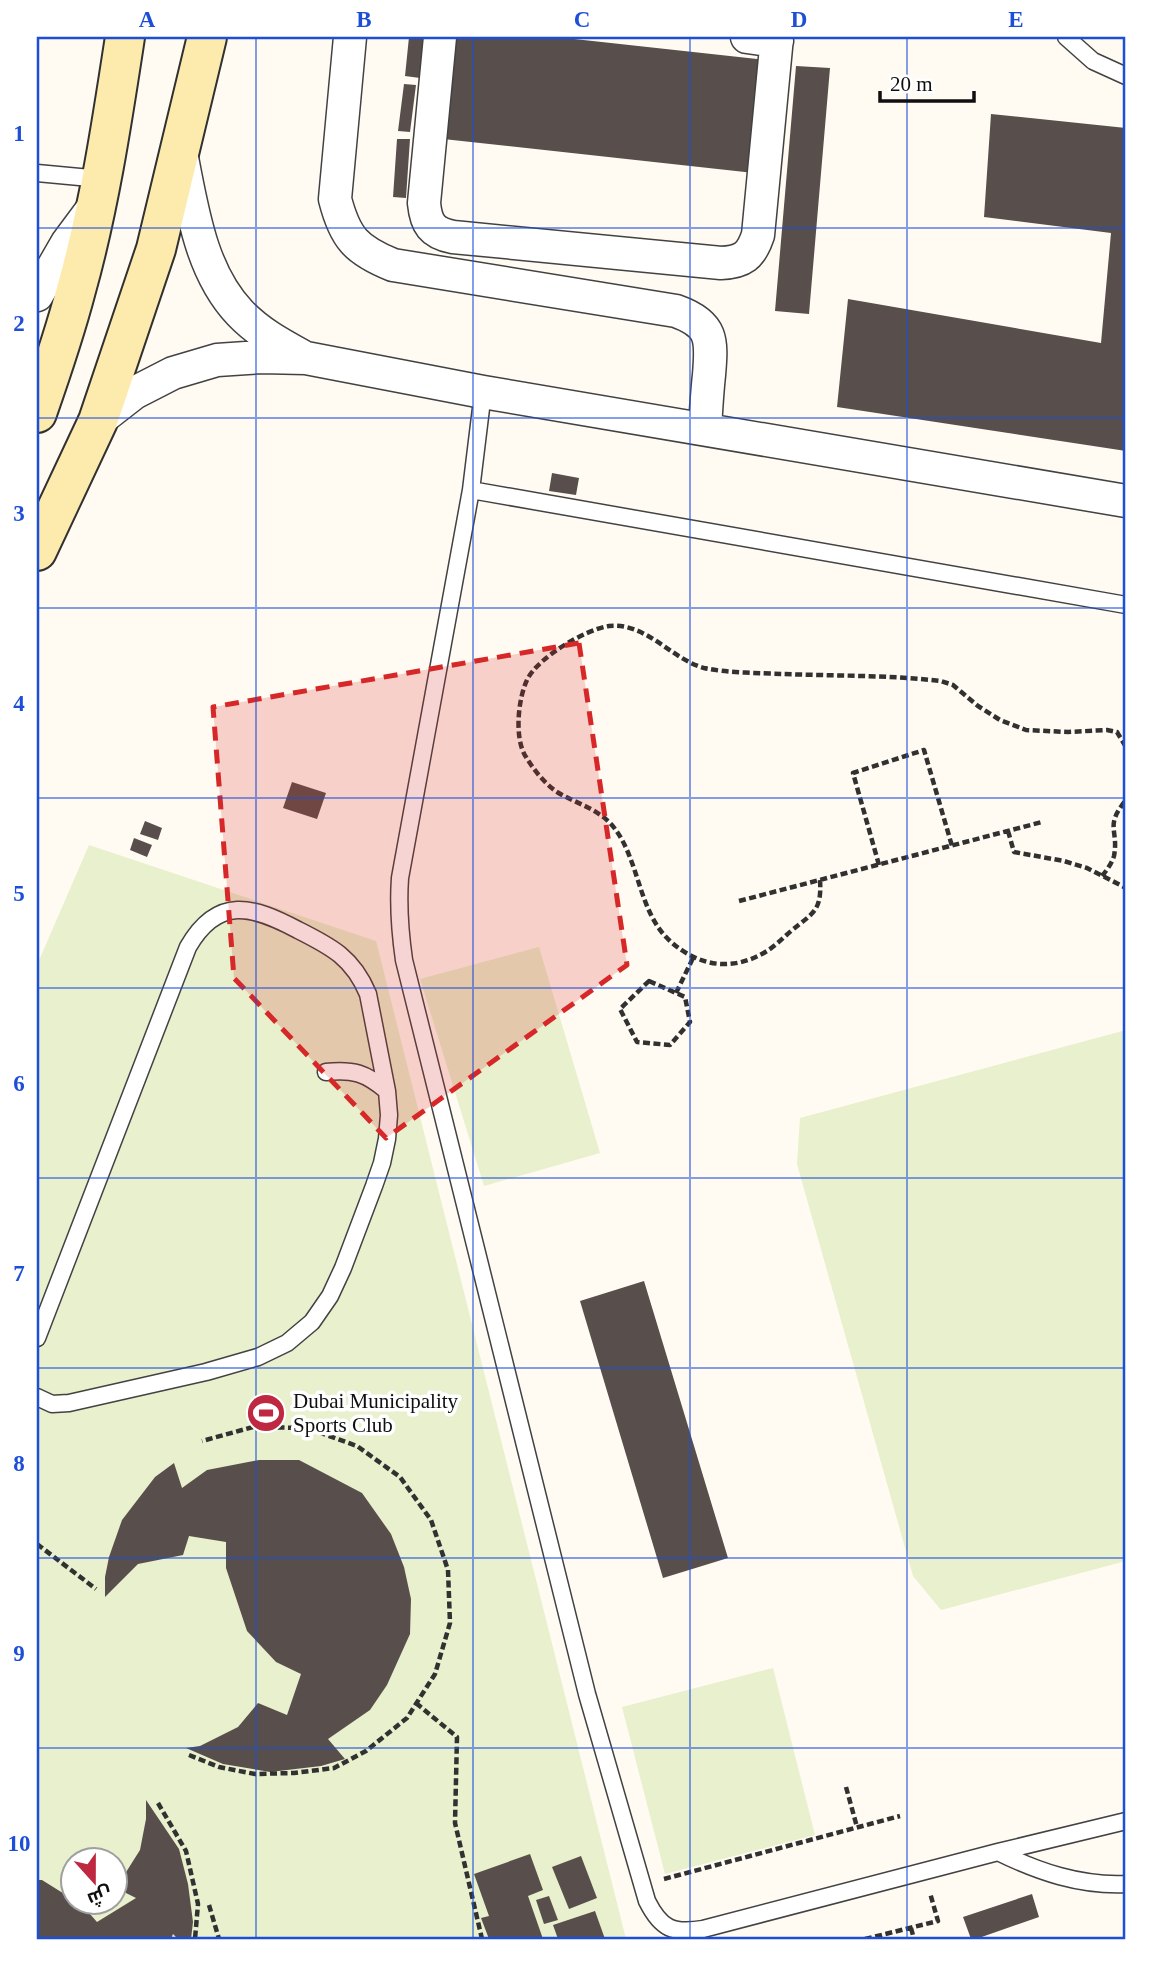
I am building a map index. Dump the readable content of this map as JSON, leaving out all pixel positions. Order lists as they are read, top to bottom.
{
  "places": {
    "sports": ["Dubai Municipality Sports Club"]
  },
  "scale_bar": "20 m",
  "north": "bottom",
  "grid": {
    "columns": [
      "A",
      "B",
      "C",
      "D",
      "E"
    ],
    "rows": [
      "1",
      "2",
      "3",
      "4",
      "5",
      "6",
      "7",
      "8",
      "9",
      "10"
    ]
  }
}
